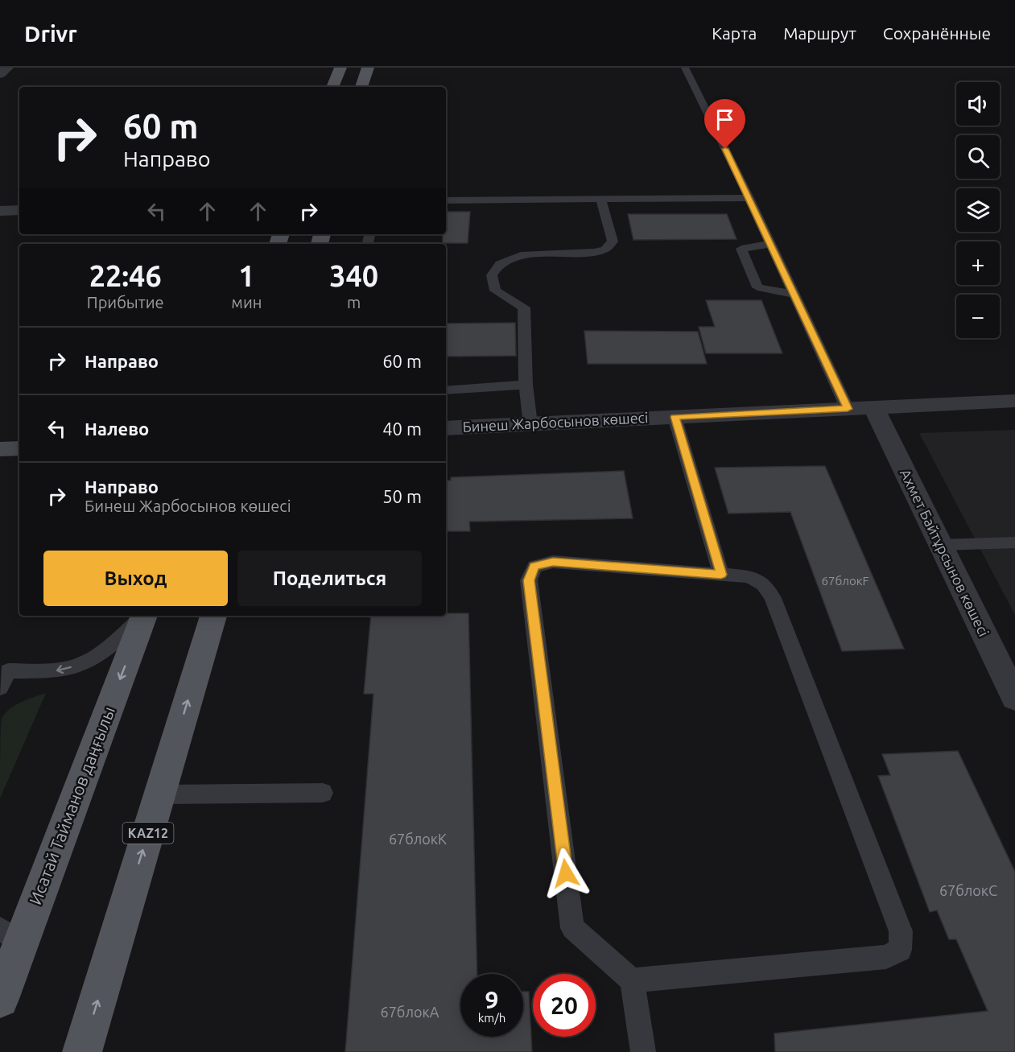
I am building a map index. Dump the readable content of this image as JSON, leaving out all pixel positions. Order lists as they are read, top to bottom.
{
  "streets": {
    "main road": ["Исатай Тайманов даңғылы", "KAZ12"],
    "street": ["Бинеш Жарбосынов көшесі", "Ахмет Байтұрсынов көшесі"]
  },
  "crossings": [
    ["Бинеш Жарбосынов көшесі", "Ахмет Байтұрсынов көшесі"]
  ],
  "house_numbers": [
    "67блокF",
    "67блокK",
    "67блокC",
    "67блокA"
  ],
  "page": {
    "header": "Drivr",
    "nav": ["Карта", "Маршрут", "Сохранённые"],
    "map_buttons": ["+", "−"],
    "turn": ["60 m", "Направо"],
    "eta": [
      "22:46",
      "Прибытие",
      "1",
      "мин",
      "340",
      "m"
    ],
    "list": [
      {
        "name": "Направо",
        "value": "60 m"
      },
      {
        "name": "Налево",
        "value": "40 m"
      },
      {
        "name": "Направо",
        "note": "Бинеш Жарбосынов көшесі",
        "value": "50 m"
      }
    ],
    "buttons": ["Выход", "Поделиться"],
    "speed": "9 km/h",
    "limit": "20"
  }
}
